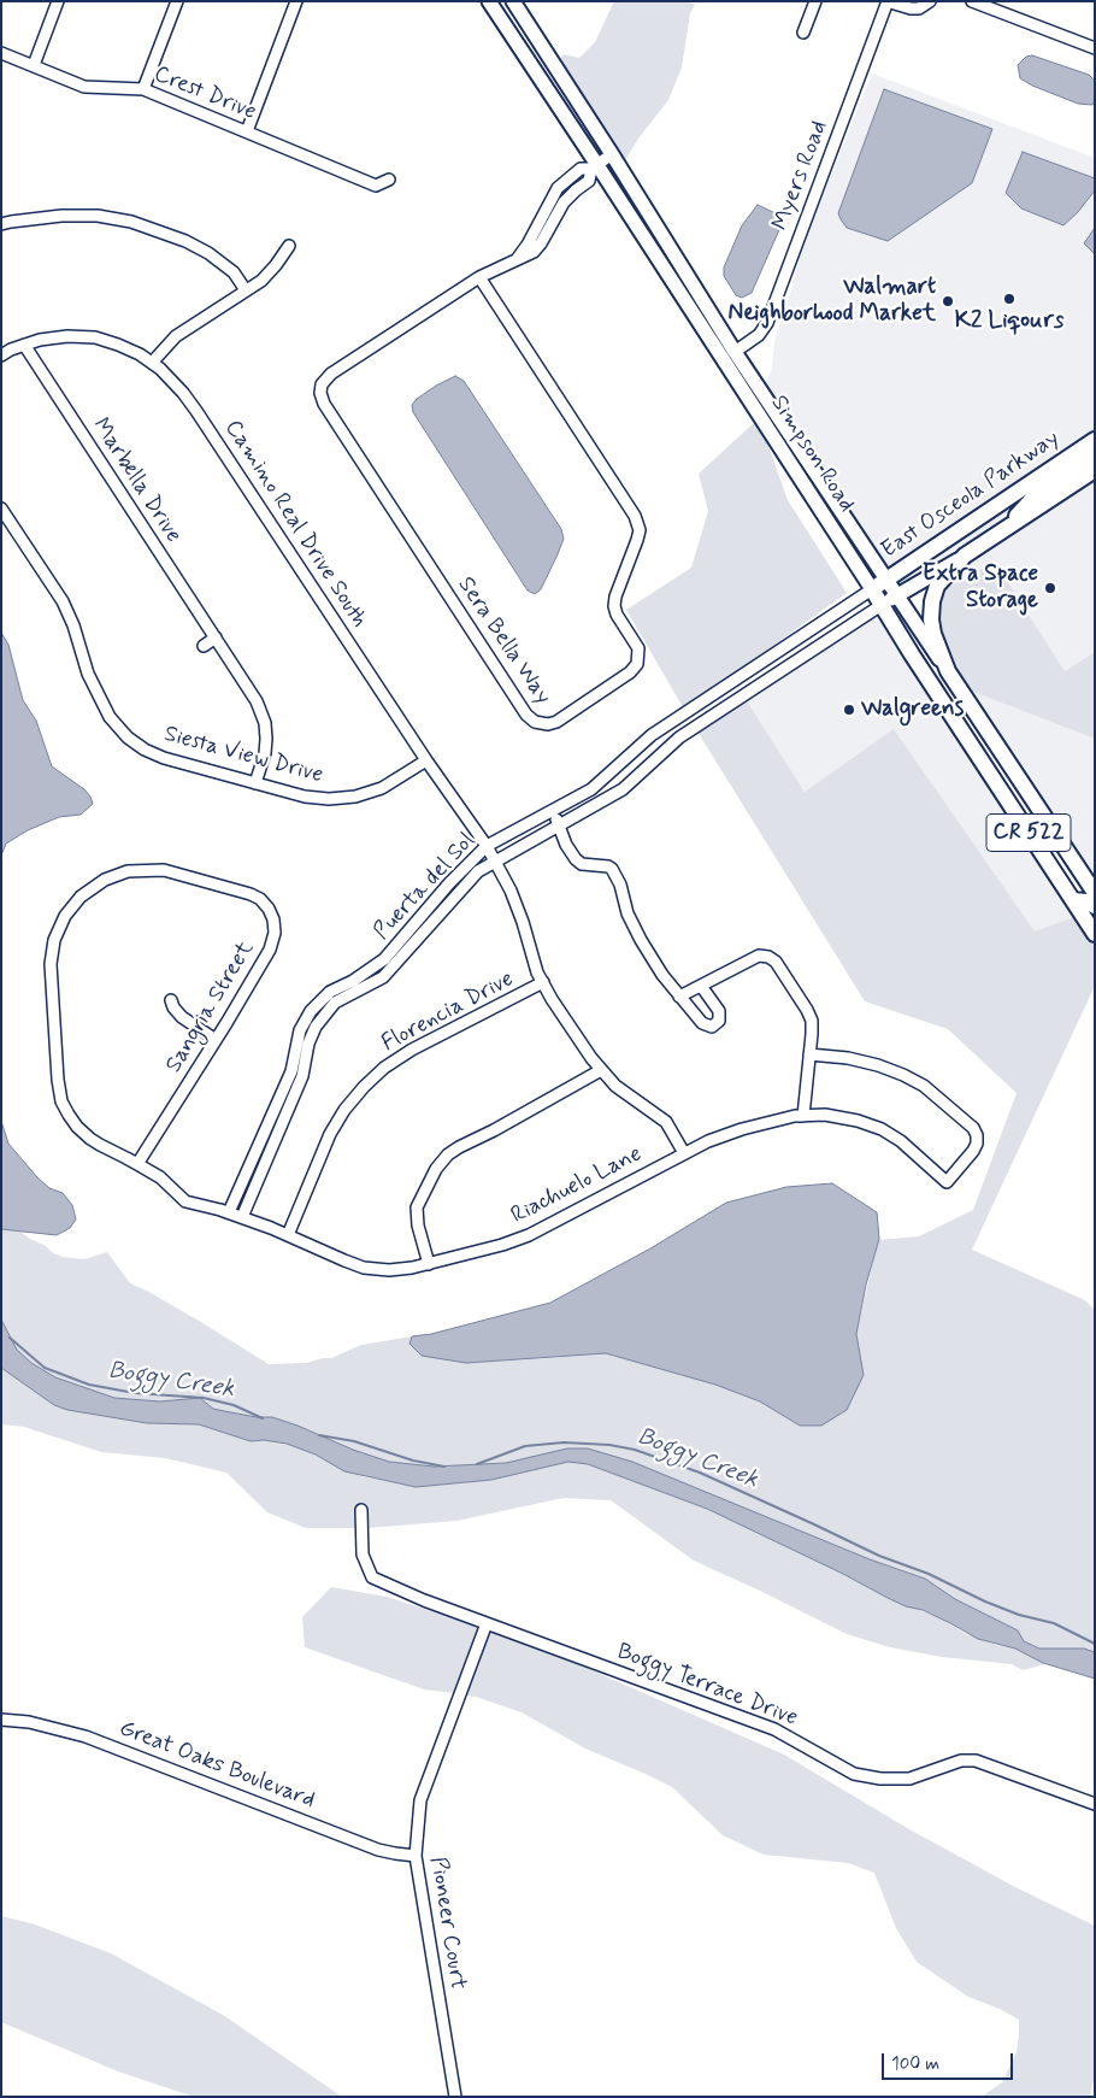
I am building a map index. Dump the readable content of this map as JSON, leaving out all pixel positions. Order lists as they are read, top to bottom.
{
  "streets": {
    "main road": ["Simpson Road", "East Osceola Parkway", "CR 522"],
    "street": [
      "Crest Drive",
      "Myers Road",
      "Marbella Drive",
      "Camino Real Drive South",
      "Sera Bella Way",
      "Siesta View Drive",
      "Puerta del Sol",
      "Sangria Street",
      "Florencia Drive",
      "Riachuelo Lane",
      "Boggy Terrace Drive",
      "Great Oaks Boulevard",
      "Pioneer Court"
    ]
  },
  "crossings": [
    ["Myers Road", "Simpson Road"],
    ["Simpson Road", "East Osceola Parkway"],
    ["Simpson Road", "Sera Bella Way"],
    ["Simpson Road", "CR 522"],
    ["Simpson Road", "Puerta del Sol"],
    ["Marbella Drive", "Camino Real Drive South"],
    ["Marbella Drive", "Siesta View Drive"],
    ["East Osceola Parkway", "CR 522"],
    ["East Osceola Parkway", "Puerta del Sol"],
    ["Camino Real Drive South", "Siesta View Drive"],
    ["Camino Real Drive South", "Puerta del Sol"],
    ["Camino Real Drive South", "Florencia Drive"],
    ["Camino Real Drive South", "Riachuelo Lane"],
    ["Puerta del Sol", "Riachuelo Lane"],
    ["Sangria Street", "Riachuelo Lane"],
    ["Florencia Drive", "Riachuelo Lane"],
    ["Boggy Terrace Drive", "Pioneer Court"],
    ["Great Oaks Boulevard", "Pioneer Court"]
  ],
  "water": ["Boggy Creek"],
  "places": [
    "K2 Liqours",
    "Walmart Neighborhood Market",
    "Extra Space Storage",
    "Walgreens"
  ],
  "scale_bar": "100 m"
}
